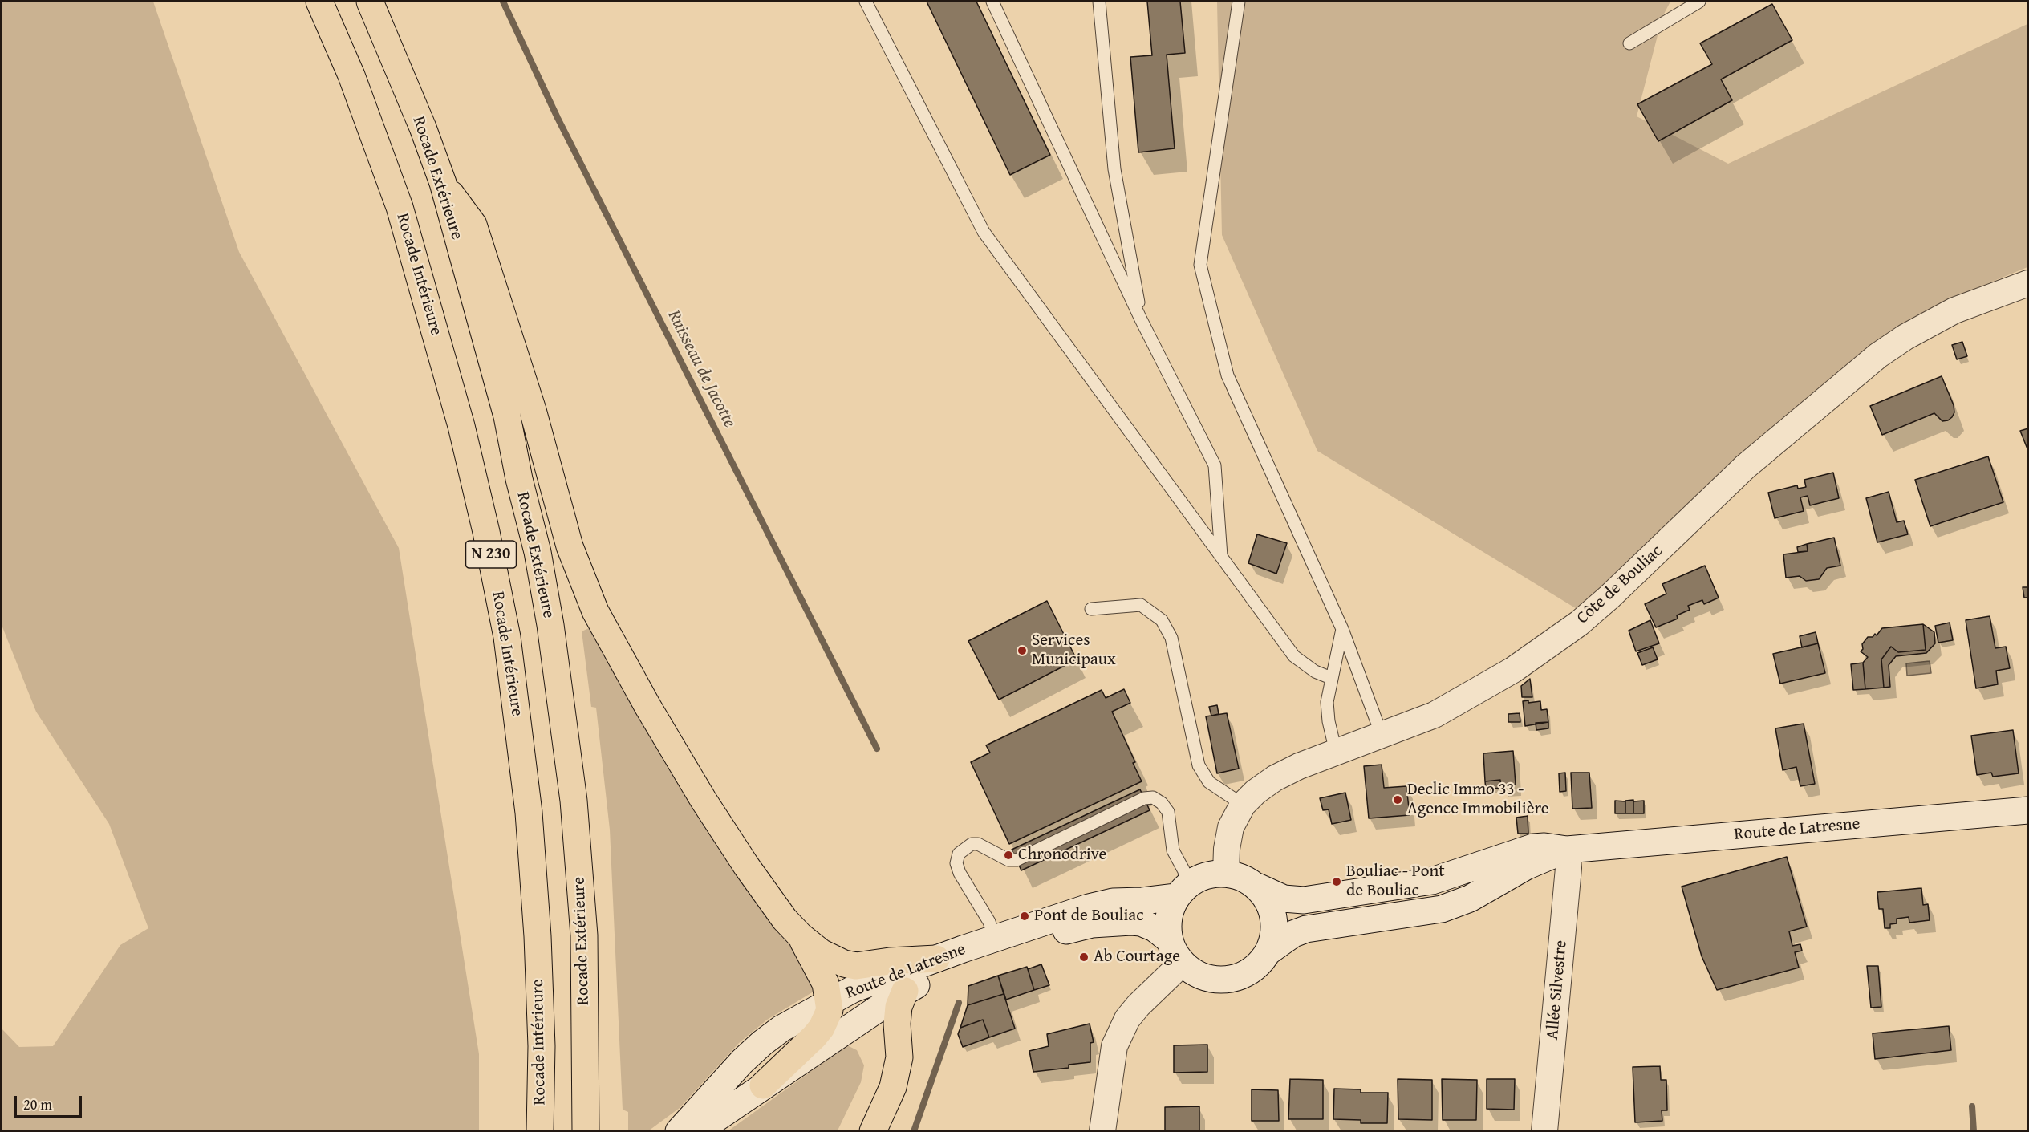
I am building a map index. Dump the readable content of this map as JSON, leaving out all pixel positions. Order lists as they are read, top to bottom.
{
  "streets": {
    "highway": ["Rocade Extérieure", "Rocade Intérieure", "N 230"],
    "street": ["Côte de Bouliac", "Route de Latresne", "Allée Silvestre"]
  },
  "crossings": [
    ["Côte de Bouliac", "Route de Latresne"],
    ["Route de Latresne", "Allée Silvestre"]
  ],
  "water": ["Ruisseau de Jacotte"],
  "places": [
    "Services Municipaux",
    "Declic Immo 33 - Agence Immobilière",
    "Chronodrive",
    "Bouliac - Pont de Bouliac",
    "Pont de Bouliac",
    "Ab Courtage"
  ],
  "scale_bar": "20 m"
}
